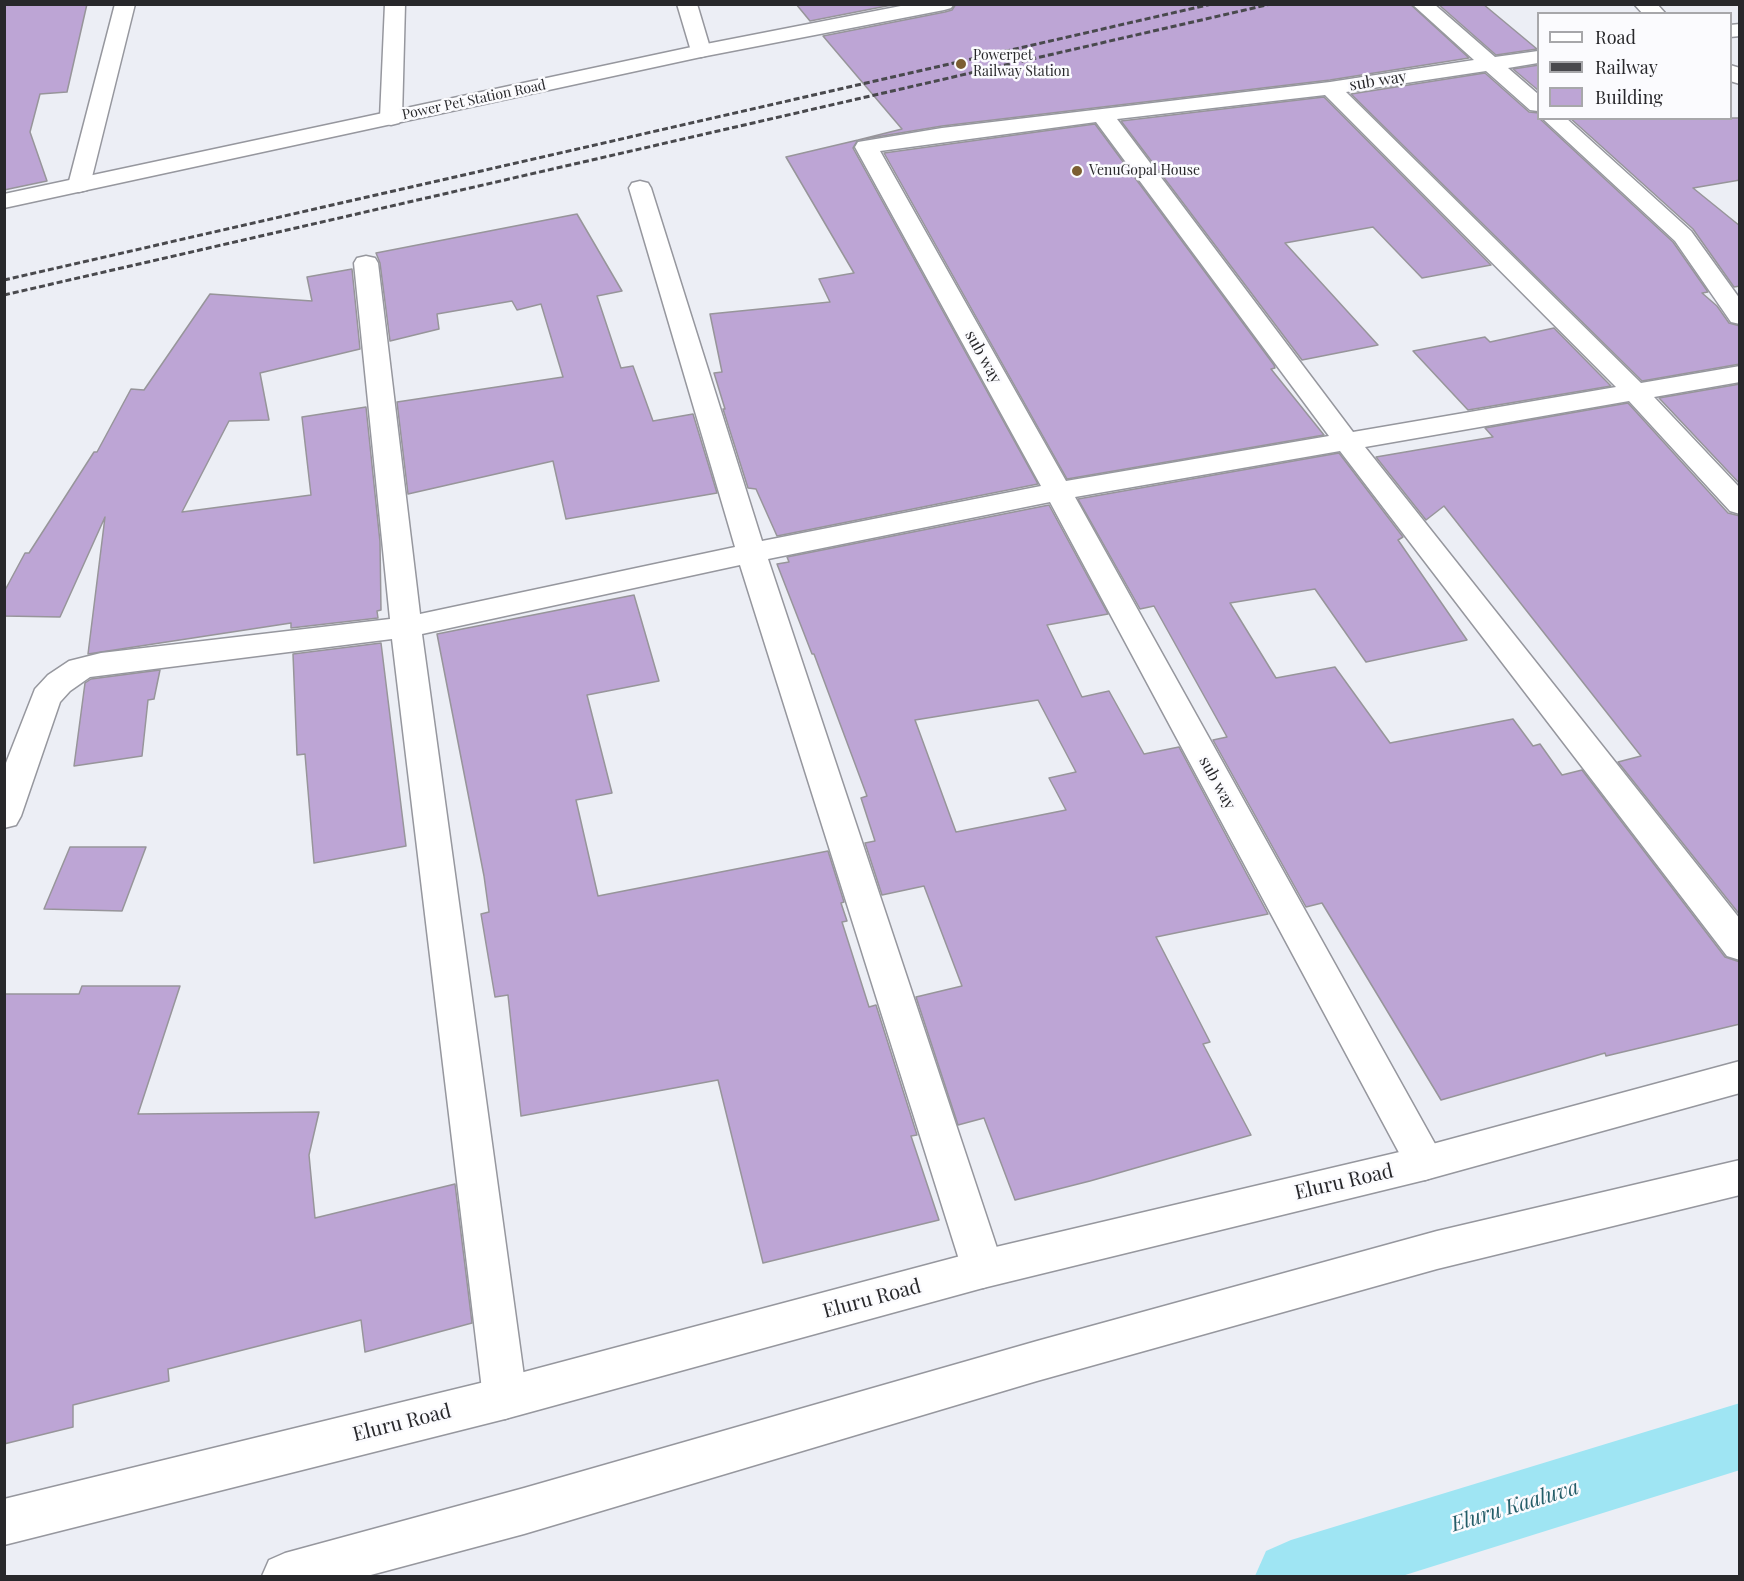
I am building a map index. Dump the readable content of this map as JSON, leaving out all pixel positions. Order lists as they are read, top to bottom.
{
  "streets": {
    "street": ["sub way", "Power Pet Station Road", "Eluru Road"]
  },
  "crossings": [
    ["sub way", "Eluru Road"]
  ],
  "water": ["Eluru Kaaluva"],
  "places": ["Powerpet Railway Station", "VenuGopal House"],
  "legend": ["Road", "Railway", "Building"]
}
